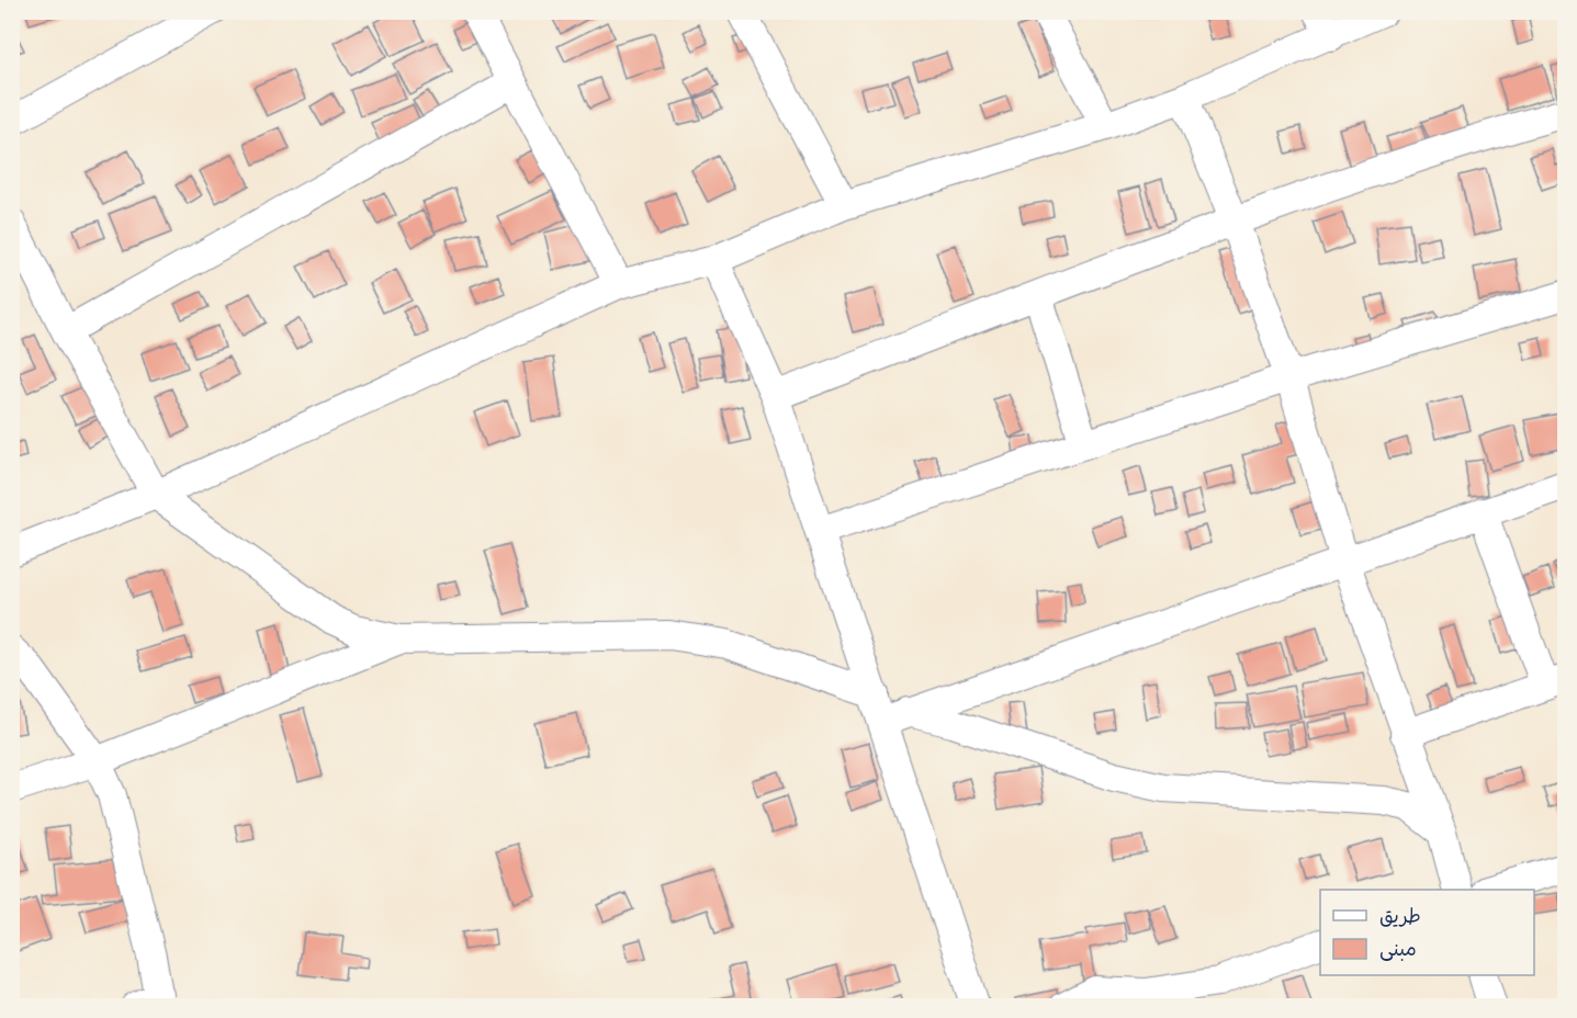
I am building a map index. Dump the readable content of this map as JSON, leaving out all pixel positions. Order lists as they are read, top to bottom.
{
  "legend": ["طريق", "مبنى"]
}
